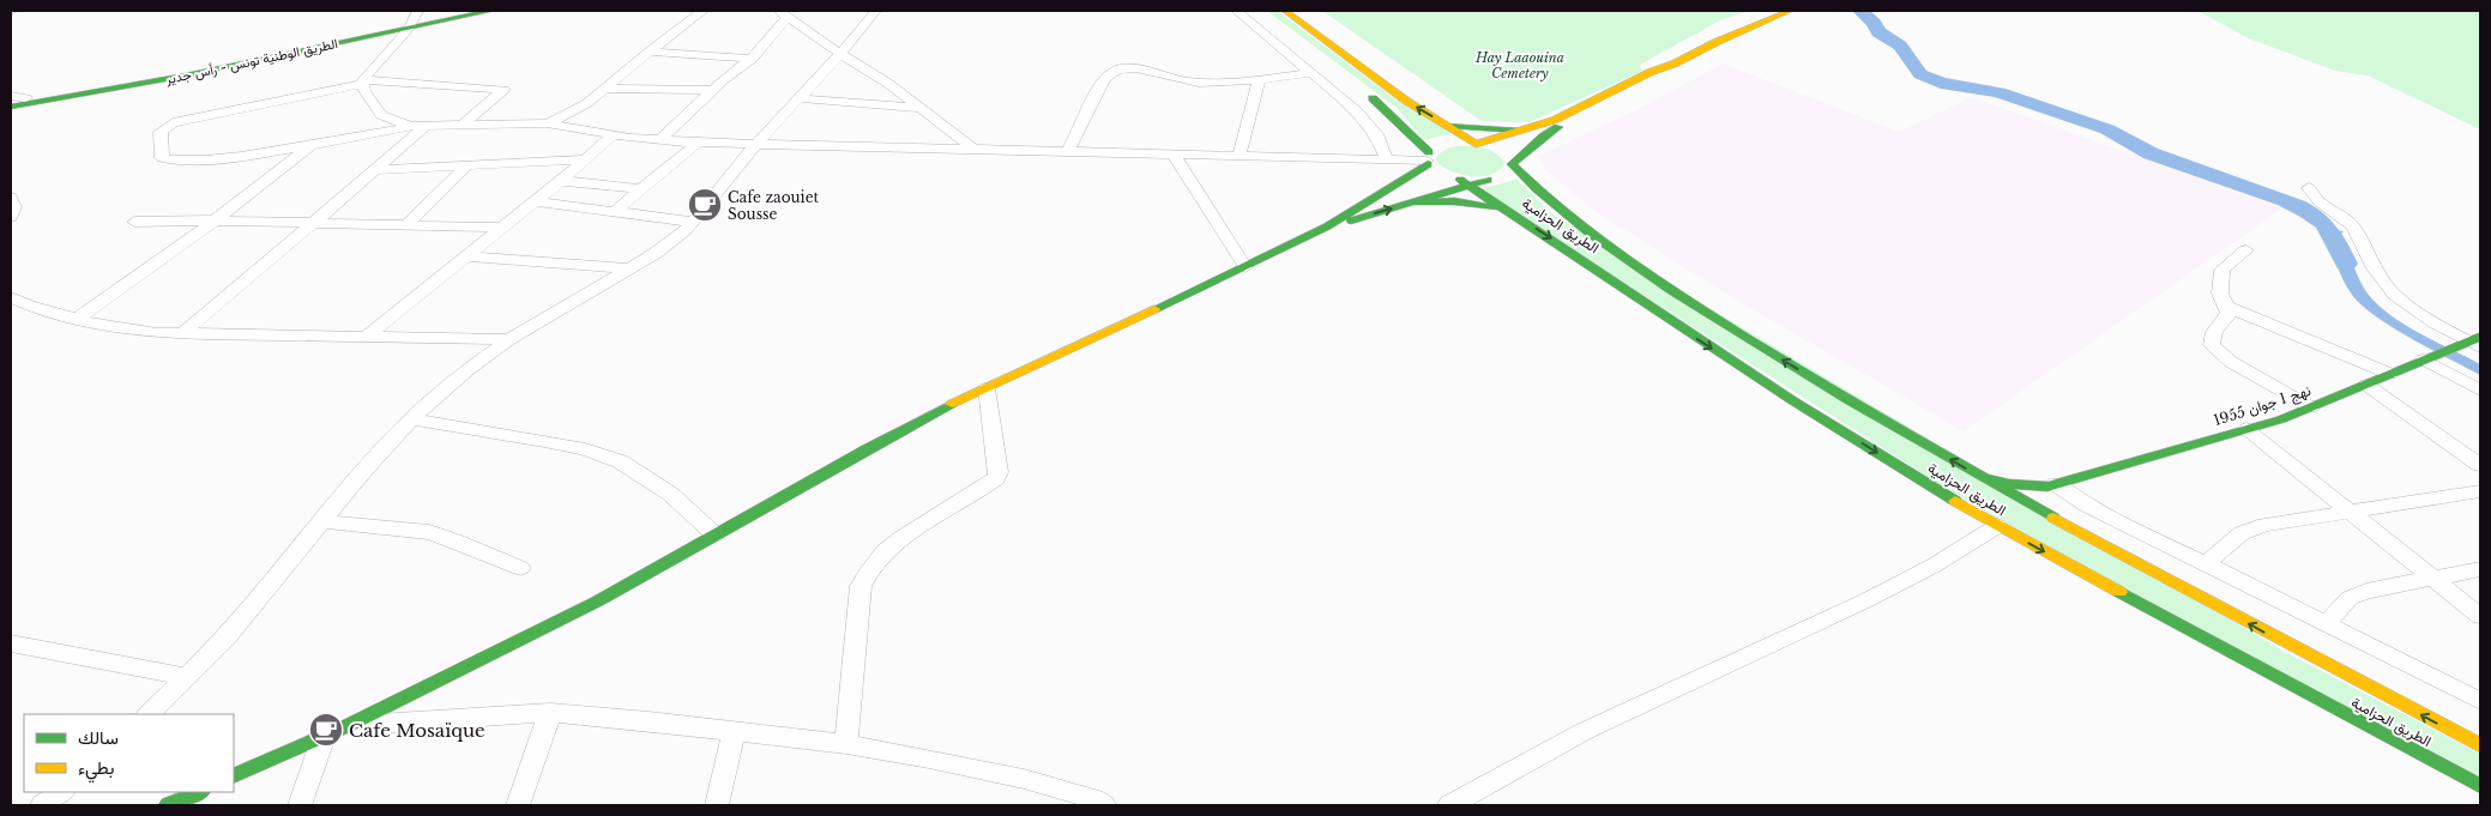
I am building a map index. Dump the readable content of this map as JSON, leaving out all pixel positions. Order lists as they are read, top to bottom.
{
  "streets": {
    "main road": ["الطريق الوطنية تونس - رأس جدير", "الطريق الحزامية", "نهج 1 جوان 1955"]
  },
  "crossings": [
    ["الطريق الحزامية", "نهج 1 جوان 1955"]
  ],
  "parks": ["Hay Laaouina Cemetery"],
  "places": {
    "cafe": ["Cafe zaouiet Sousse", "Cafe Mosaïque"]
  },
  "legend": ["سالك", "بطيء"]
}
